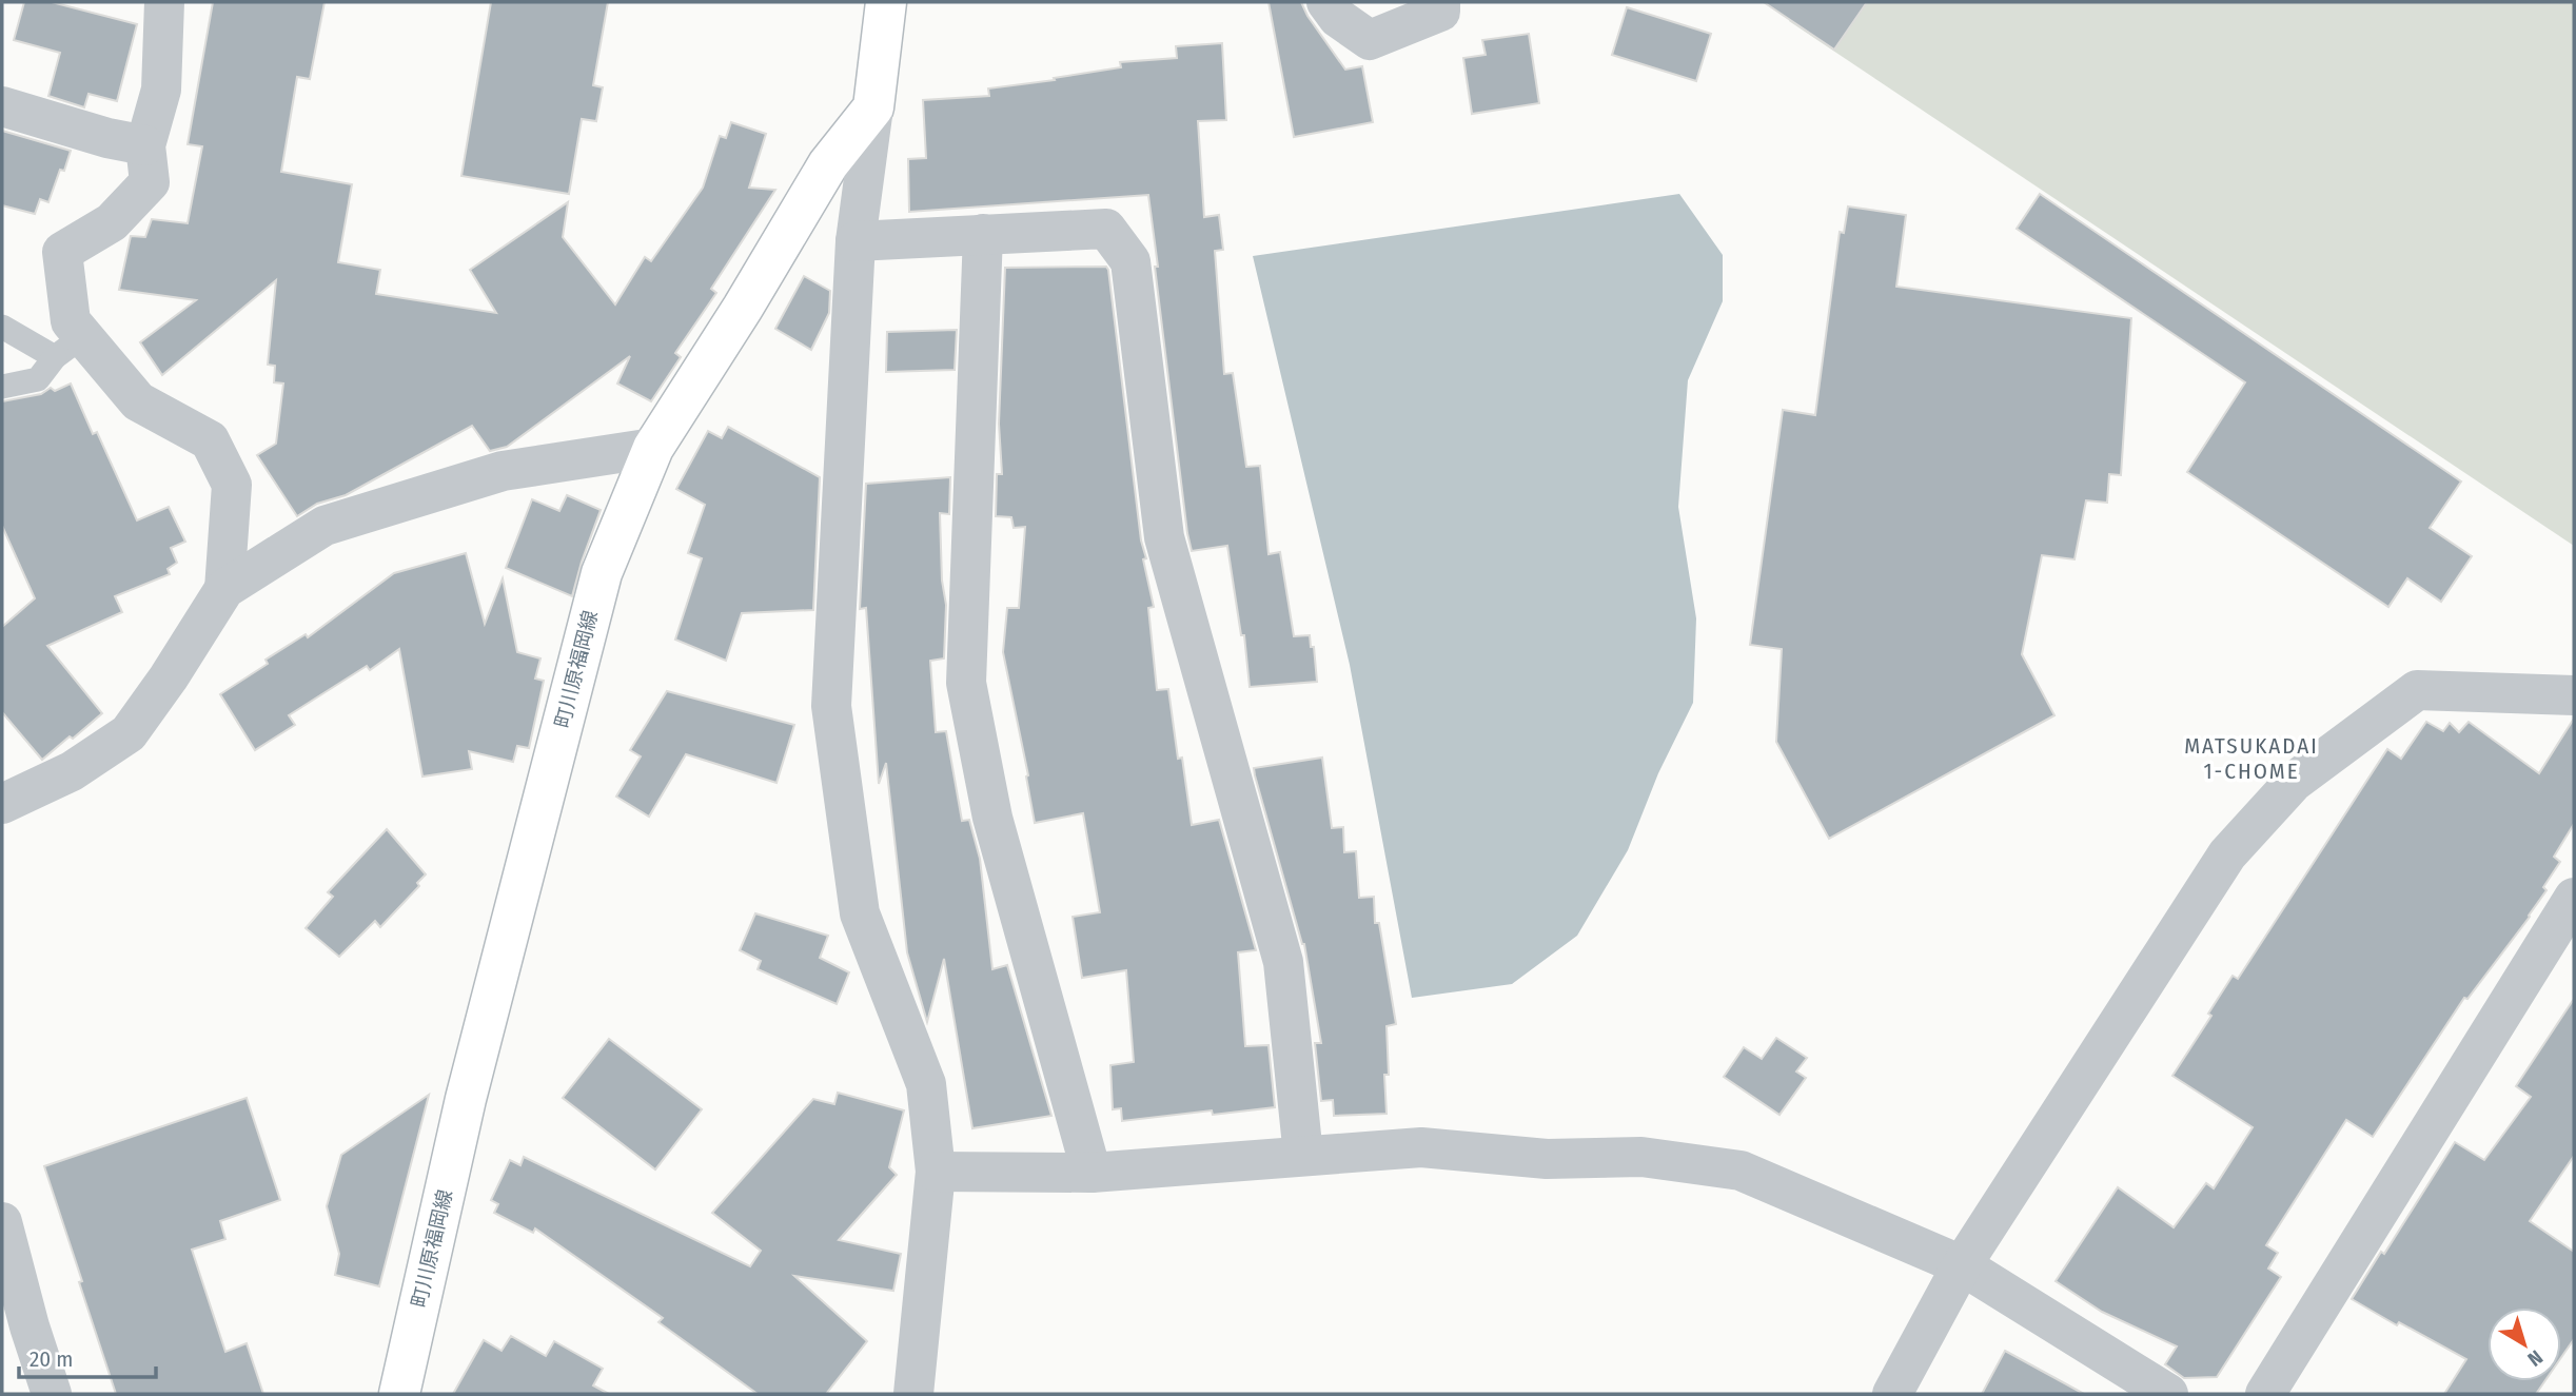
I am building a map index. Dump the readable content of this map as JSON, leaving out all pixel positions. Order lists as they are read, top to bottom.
{
  "streets": {
    "main road": ["町川原福岡線"]
  },
  "districts": ["MATSUKADAI 1-CHOME"],
  "scale_bar": "20 m",
  "north": "bottom right"
}
